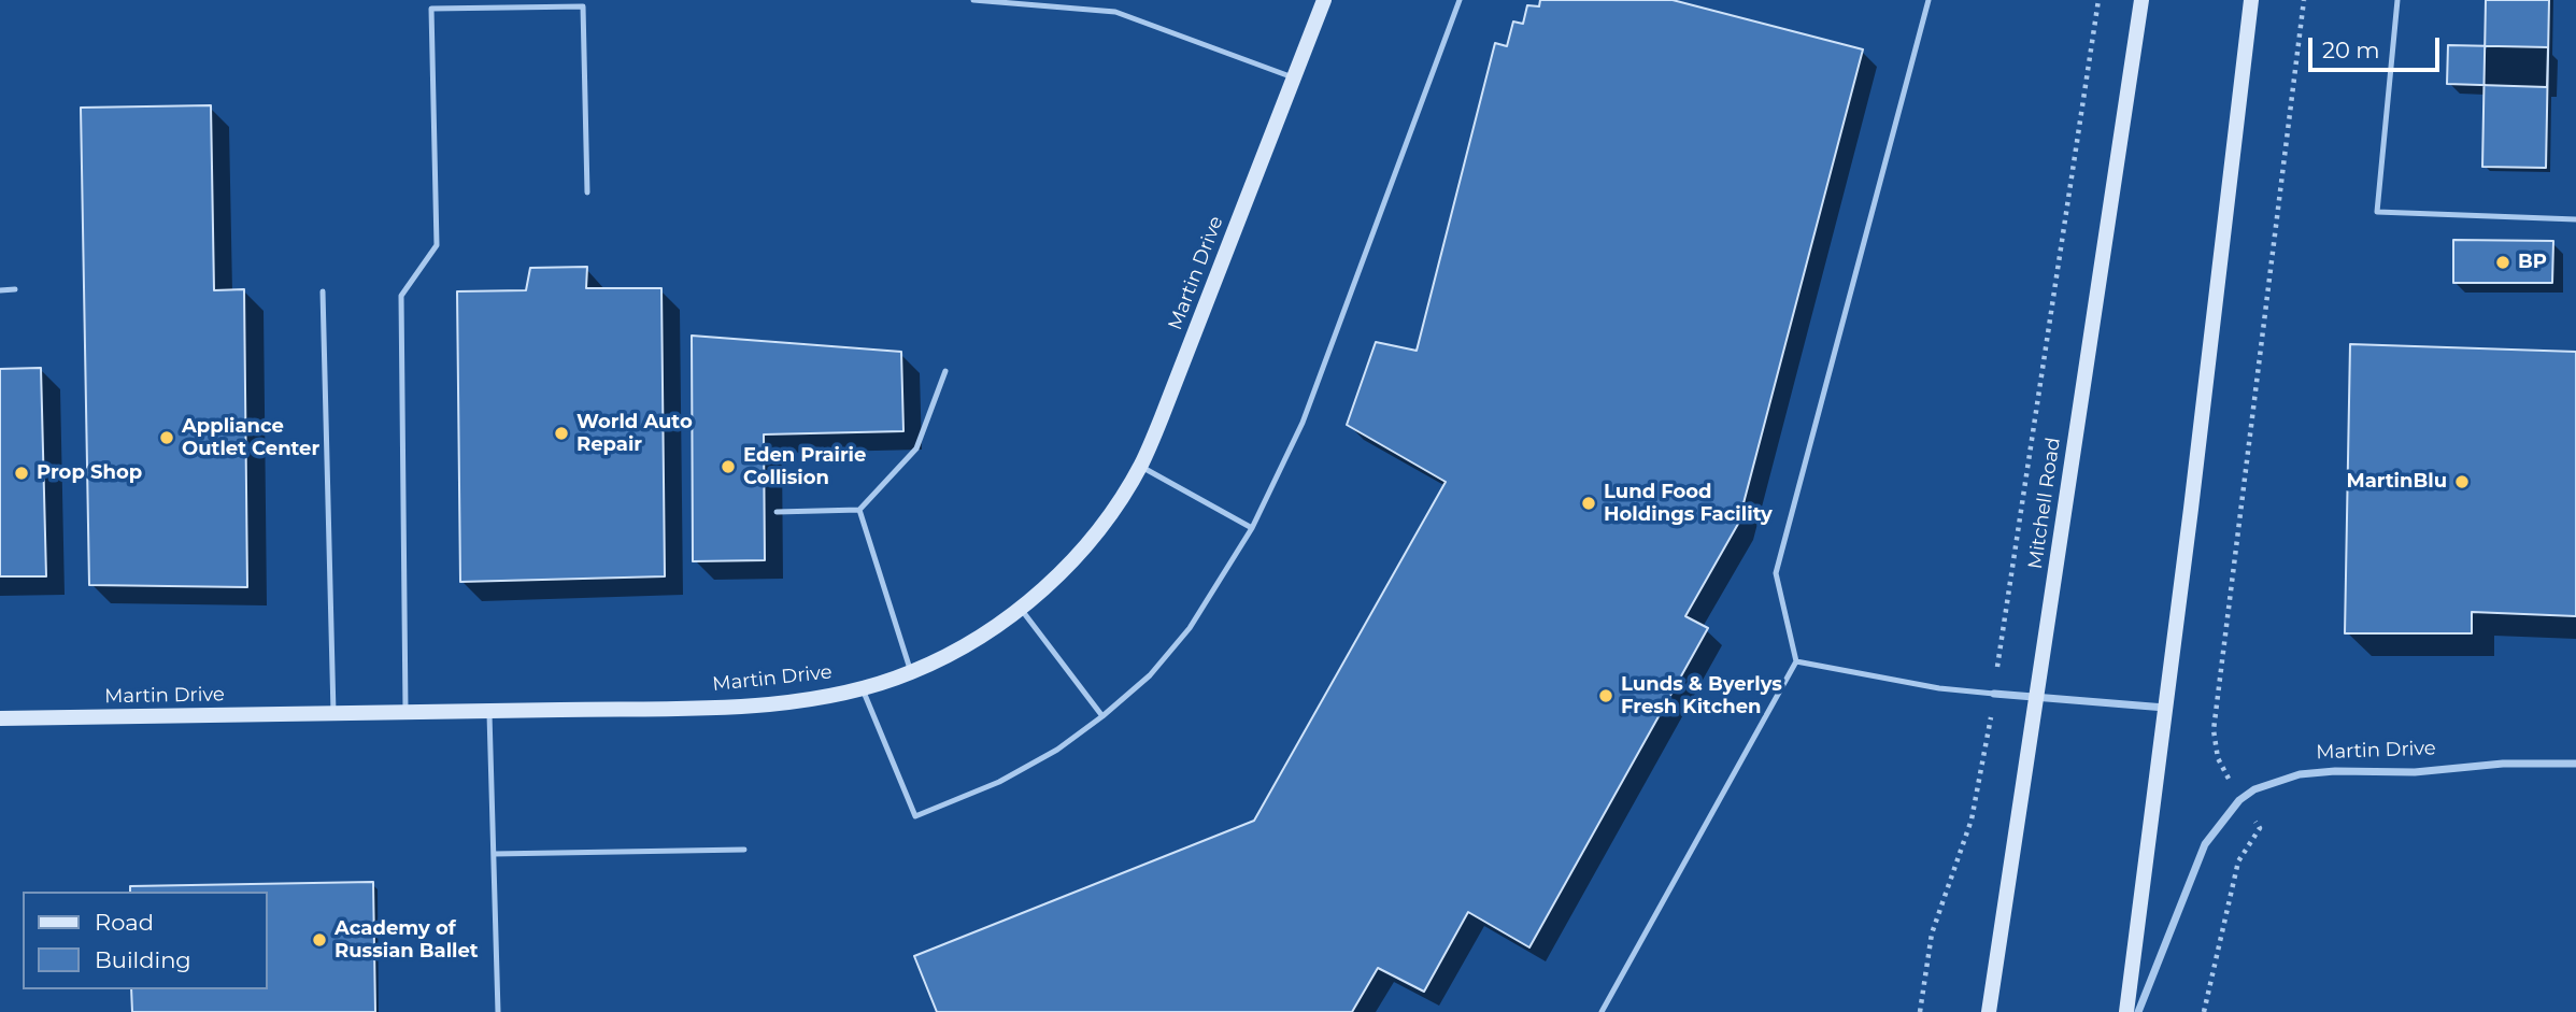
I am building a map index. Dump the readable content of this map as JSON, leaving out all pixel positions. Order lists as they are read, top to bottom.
{
  "streets": {
    "main road": ["Martin Drive", "Mitchell Road"]
  },
  "places": [
    "BP",
    "World Auto Repair",
    "Appliance Outlet Center",
    "Eden Prairie Collision",
    "Prop Shop",
    "MartinBlu",
    "Lund Food Holdings Facility",
    "Lunds & Byerlys Fresh Kitchen",
    "Academy of Russian Ballet"
  ],
  "legend": ["Road", "Building"],
  "scale_bar": "20 m"
}
